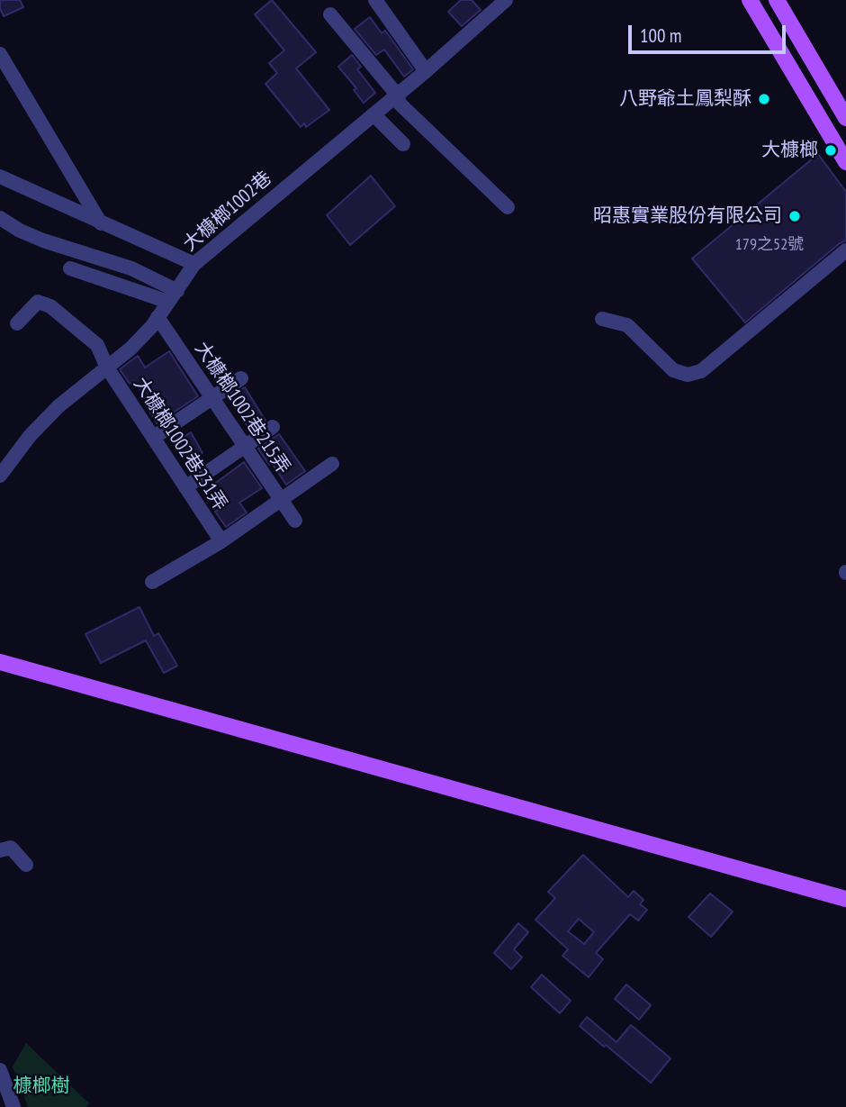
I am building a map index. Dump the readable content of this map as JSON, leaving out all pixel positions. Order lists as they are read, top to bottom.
{
  "streets": {
    "street": ["大槺榔1002巷", "大槺榔1002巷215弄", "大槺榔1002巷231弄"]
  },
  "crossings": [
    ["大槺榔1002巷", "大槺榔1002巷215弄"],
    ["大槺榔1002巷", "大槺榔1002巷231弄"]
  ],
  "parks": ["槺榔樹"],
  "places": ["八野爺土鳳梨酥", "大槺榔", "昭惠實業股份有限公司"],
  "house_numbers": ["179之52號"],
  "scale_bar": "100 m"
}
